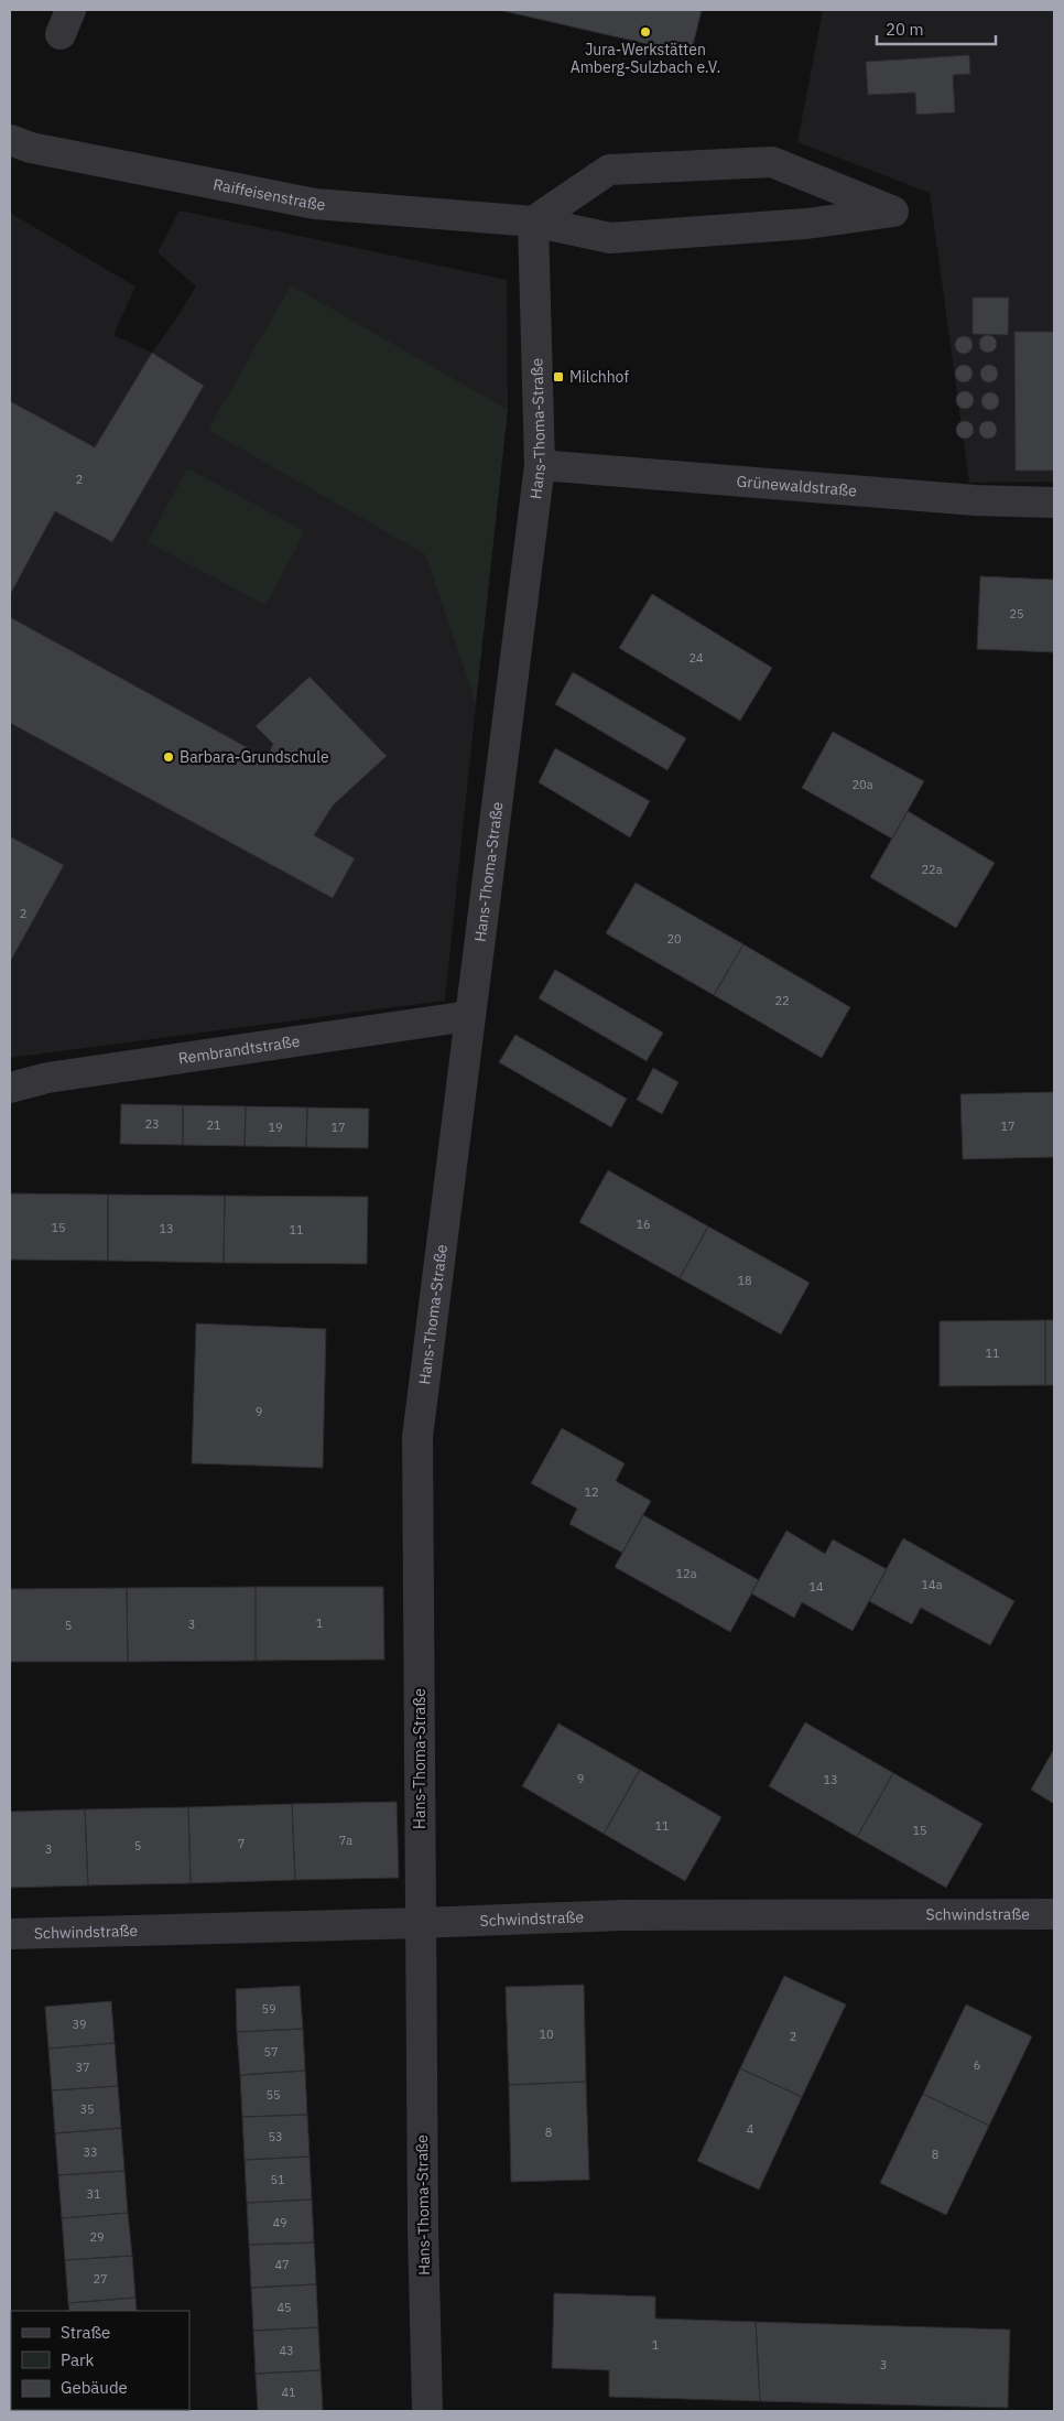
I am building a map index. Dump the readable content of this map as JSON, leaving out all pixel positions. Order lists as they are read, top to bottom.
{
  "streets": {
    "street": [
      "Raiffeisenstraße",
      "Hans-Thoma-Straße",
      "Grünewaldstraße",
      "Rembrandtstraße",
      "Schwindstraße"
    ]
  },
  "crossings": [
    ["Raiffeisenstraße", "Hans-Thoma-Straße"],
    ["Hans-Thoma-Straße", "Grünewaldstraße"],
    ["Hans-Thoma-Straße", "Rembrandtstraße"],
    ["Hans-Thoma-Straße", "Schwindstraße"]
  ],
  "places": {
    "other": ["Jura-Werkstätten Amberg-Sulzbach e.V.", "Barbara-Grundschule"],
    "transit": ["Milchhof"]
  },
  "house_numbers": [
    "2",
    "25",
    "24",
    "20a",
    "22a",
    "2",
    "20",
    "22",
    "23",
    "21",
    "17",
    "19",
    "17",
    "16",
    "15",
    "13",
    "11",
    "18",
    "11",
    "9",
    "12",
    "12a",
    "14a",
    "14",
    "1",
    "3",
    "5",
    "9",
    "13",
    "11",
    "15",
    "7a",
    "7",
    "5",
    "3",
    "59",
    "39",
    "10",
    "2",
    "57",
    "6",
    "37",
    "55",
    "35",
    "4",
    "8",
    "53",
    "33",
    "8",
    "51",
    "31",
    "49",
    "29",
    "47",
    "27",
    "45",
    "1",
    "43",
    "3",
    "41"
  ],
  "legend": ["Straße", "Park", "Gebäude"],
  "scale_bar": "20 m"
}
